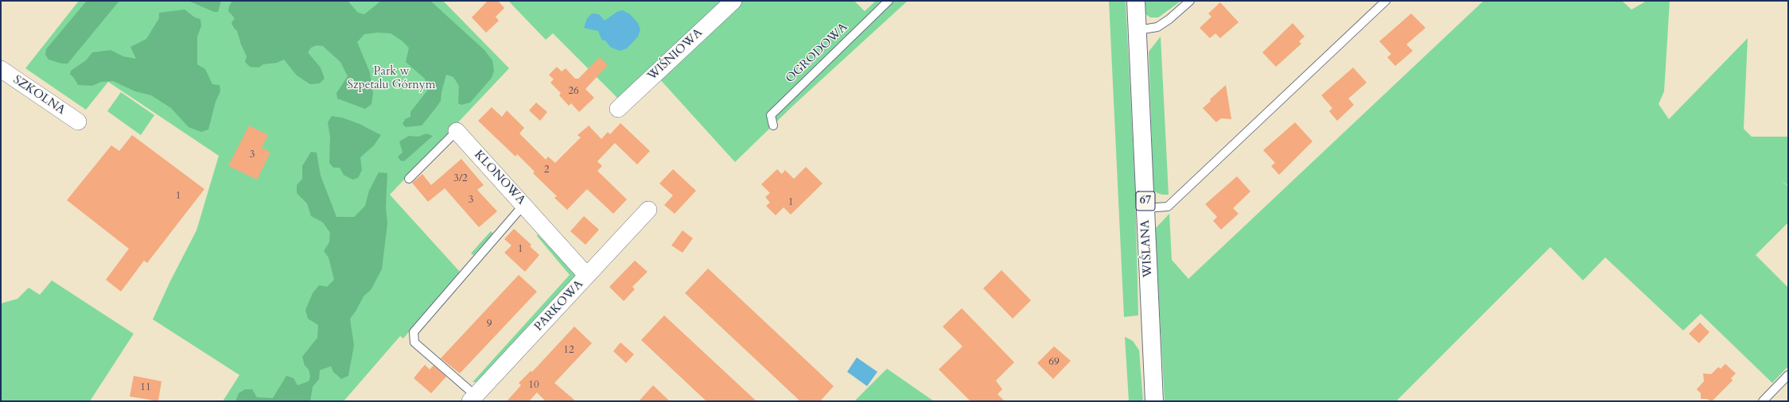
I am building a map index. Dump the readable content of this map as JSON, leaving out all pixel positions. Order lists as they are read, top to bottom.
{
  "streets": {
    "main road": ["67", "WIŚLANA"],
    "street": [
      "WIŚNIOWA",
      "SZKOLNA",
      "KLONOWA",
      "PARKOWA"
    ],
    "lane": ["OGRODOWA"]
  },
  "crossings": [
    ["KLONOWA", "PARKOWA"]
  ],
  "parks": ["Park w Szpetalu Górnym"],
  "house_numbers": [
    "26",
    "3",
    "2",
    "3/2",
    "1",
    "3",
    "1",
    "1",
    "9",
    "12",
    "69",
    "10",
    "11"
  ]
}
